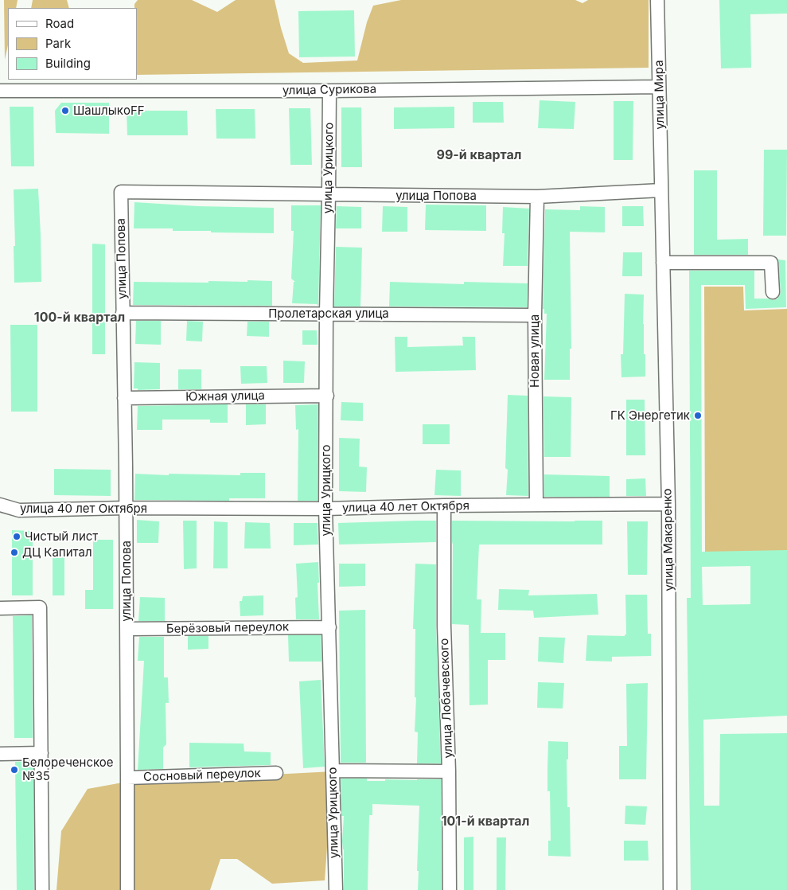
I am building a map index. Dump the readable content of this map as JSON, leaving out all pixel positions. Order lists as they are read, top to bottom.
{
  "streets": {
    "street": [
      "улица Сурикова",
      "улица Мира",
      "улица Урицкого",
      "улица Попова",
      "Пролетарская улица",
      "Новая улица",
      "Южная улица",
      "улица 40 лет Октября",
      "улица Макаренко",
      "Берёзовый переулок",
      "улица Лобачевского",
      "Сосновый переулок"
    ]
  },
  "crossings": [
    ["улица Сурикова", "улица Мира"],
    ["улица Сурикова", "улица Урицкого"],
    ["улица Мира", "улица Попова"],
    ["улица Мира", "улица Макаренко"],
    ["улица Урицкого", "улица Попова"],
    ["улица Урицкого", "Пролетарская улица"],
    ["улица Урицкого", "Южная улица"],
    ["улица Урицкого", "улица 40 лет Октября"],
    ["улица Урицкого", "Берёзовый переулок"],
    ["улица Попова", "Пролетарская улица"],
    ["улица Попова", "Новая улица"],
    ["улица Попова", "Южная улица"],
    ["улица Попова", "улица 40 лет Октября"],
    ["улица Попова", "улица Макаренко"],
    ["улица Попова", "Берёзовый переулок"],
    ["улица Попова", "Сосновый переулок"],
    ["Пролетарская улица", "Новая улица"],
    ["Новая улица", "улица 40 лет Октября"],
    ["улица 40 лет Октября", "улица Макаренко"],
    ["улица 40 лет Октября", "улица Лобачевского"]
  ],
  "districts": ["99-й квартал", "100-й квартал", "101-й квартал"],
  "places": [
    "ШашлыкoFF",
    "ГК Энергетик",
    "Чистый лист",
    "ДЦ Капитал",
    "Белореченское №35"
  ],
  "legend": ["Road", "Park", "Building"]
}
